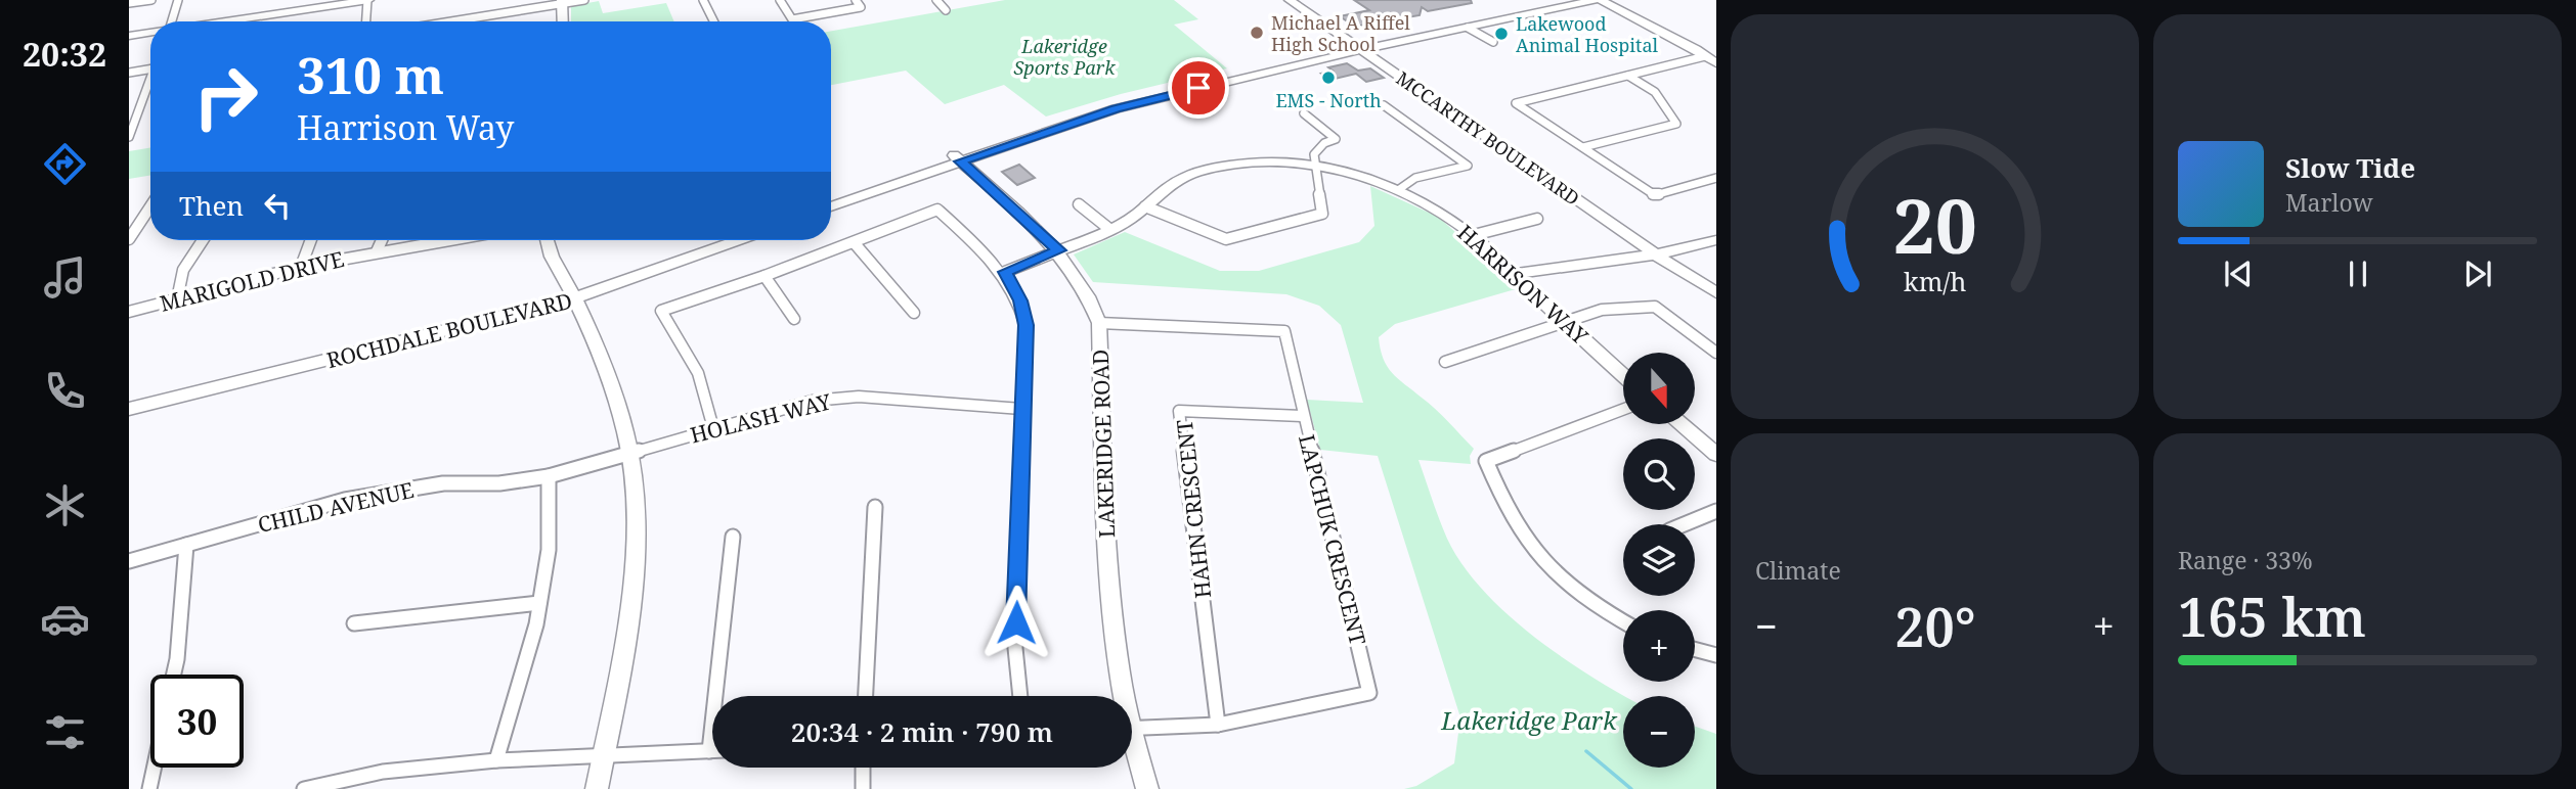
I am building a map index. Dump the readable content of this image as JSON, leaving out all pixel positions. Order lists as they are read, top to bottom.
{
  "streets": {
    "main road": [
      "MCCARTHY BOULEVARD",
      "HARRISON WAY",
      "ROCHDALE BOULEVARD",
      "LAKERIDGE ROAD"
    ],
    "street": [
      "MARIGOLD DRIVE",
      "HOLASH WAY",
      "CHILD AVENUE",
      "HAHN CRESCENT",
      "LAPCHUK CRESCENT"
    ]
  },
  "crossings": [
    ["HARRISON WAY", "LAKERIDGE ROAD"],
    ["HOLASH WAY", "CHILD AVENUE"],
    ["LAKERIDGE ROAD", "LAPCHUK CRESCENT"],
    ["HAHN CRESCENT", "LAPCHUK CRESCENT"]
  ],
  "parks": ["Lakeridge Sports Park", "Lakeridge Park"],
  "places": ["Michael A Riffel High School", "Lakewood Animal Hospital", "EMS - North"],
  "north": "bottom",
  "page": {
    "tabs": "20:32",
    "turn": ["310 m", "Harrison Way"],
    "song": ["Slow Tide", "Marlow"],
    "then": "Then",
    "map_buttons": ["+", "−"],
    "tile": [
      "Climate",
      ["Range · 33%", "165 km"]
    ],
    "heat": ["−", "20°", "+"],
    "limit": "30",
    "trip": "20:34 · 2 min · 790 m",
    "gauge": ["20", "km/h"]
  }
}
